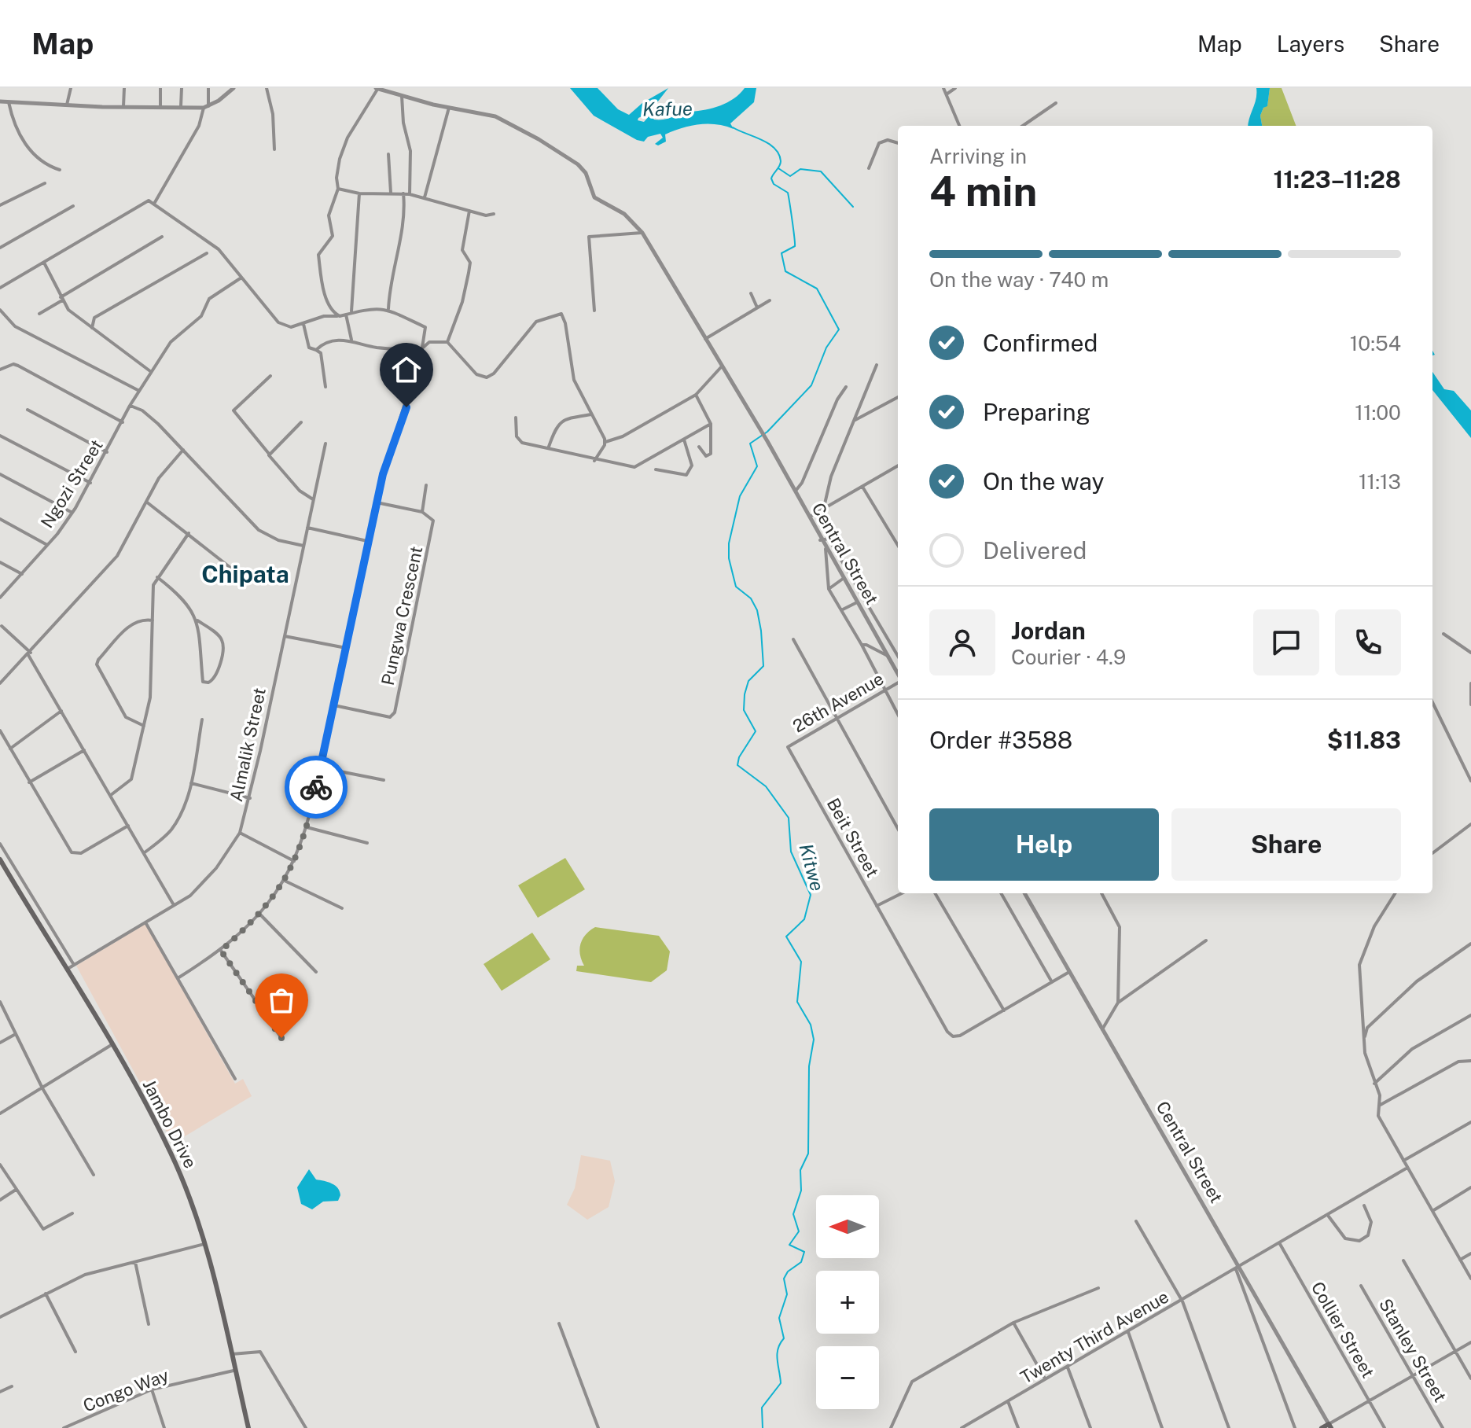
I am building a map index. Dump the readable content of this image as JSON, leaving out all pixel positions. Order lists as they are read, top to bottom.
{
  "streets": {
    "main road": ["Jambo Drive"],
    "street": [
      "Ngozi Street",
      "Central Street",
      "Pungwa Crescent",
      "26th Avenue",
      "Almalik Street",
      "Beit Street",
      "Collier Street",
      "Twenty Third Avenue",
      "Stanley Street",
      "Congo Way"
    ]
  },
  "crossings": [
    ["Central Street", "Twenty Third Avenue"],
    ["26th Avenue", "Beit Street"],
    ["Almalik Street", "Jambo Drive"],
    ["Jambo Drive", "Congo Way"],
    ["Collier Street", "Twenty Third Avenue"]
  ],
  "districts": ["Chipata"],
  "water": ["Kafue", "Kitwe"],
  "north": "left",
  "page": {
    "header": "Map",
    "nav": ["Map", "Layers", "Share"],
    "heading": ["4 min", "Arriving in", "11:23–11:28"],
    "panel": [
      "Jordan",
      "Courier · 4.9",
      "Order #3588",
      "$11.83"
    ],
    "bar": "On the way · 740 m",
    "list": [
      ["Confirmed", "10:54"],
      ["Preparing", "11:00"],
      ["On the way", "11:13"],
      "Delivered"
    ],
    "buttons": ["Help", "Share"],
    "map_buttons": ["+", "−"]
  }
}
